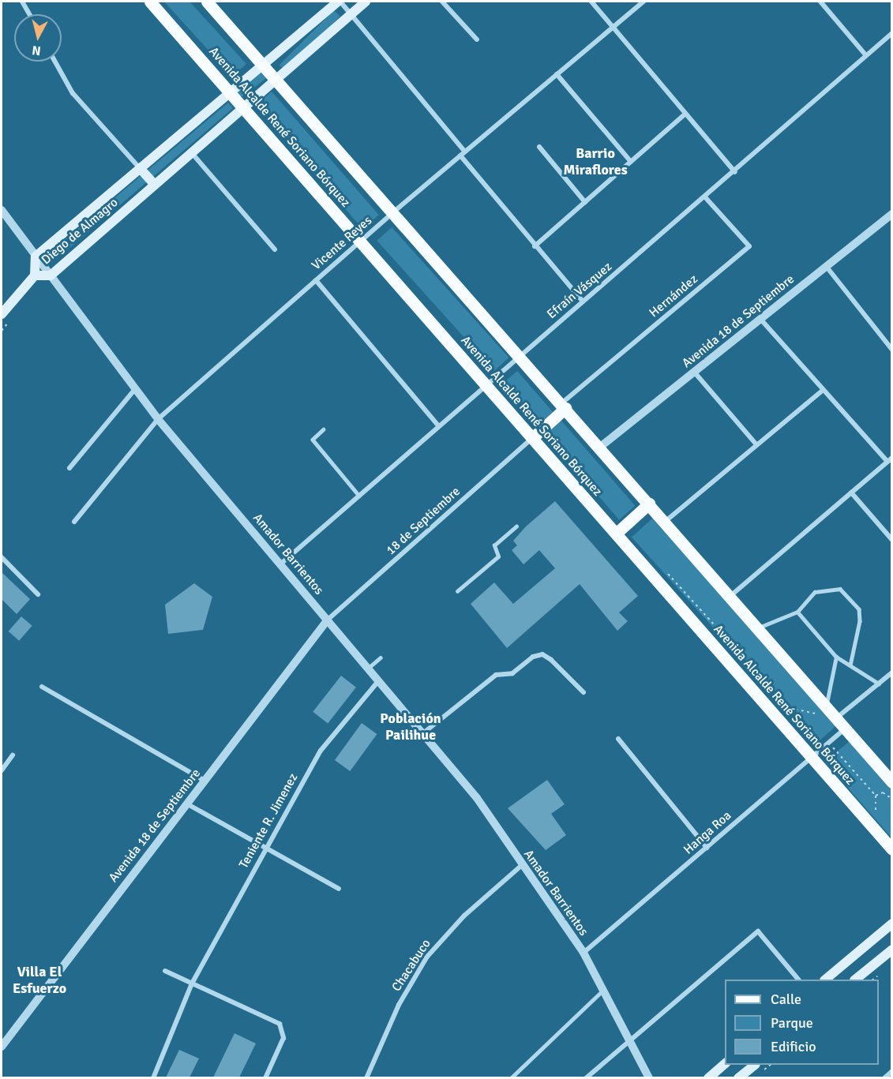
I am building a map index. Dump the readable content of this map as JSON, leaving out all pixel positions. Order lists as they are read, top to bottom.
{
  "streets": {
    "main road": ["Avenida Alcalde René Soriano Bórquez", "Diego de Almagro"],
    "street": [
      "Vicente Reyes",
      "Efraín Vásquez",
      "Hernández",
      "Avenida 18 de Septiembre",
      "18 de Septiembre",
      "Amador Barrientos",
      "Teniente R. Jimenez",
      "Hanga Roa",
      "Chacabuco"
    ]
  },
  "crossings": [
    ["Avenida Alcalde René Soriano Bórquez", "Diego de Almagro"],
    ["Avenida Alcalde René Soriano Bórquez", "Vicente Reyes"],
    ["Avenida Alcalde René Soriano Bórquez", "Efraín Vásquez"],
    ["Avenida Alcalde René Soriano Bórquez", "18 de Septiembre"],
    ["Avenida Alcalde René Soriano Bórquez", "Hanga Roa"],
    ["Diego de Almagro", "Amador Barrientos"],
    ["Vicente Reyes", "Amador Barrientos"],
    ["Efraín Vásquez", "Hernández"],
    ["Efraín Vásquez", "Amador Barrientos"],
    ["Avenida 18 de Septiembre", "18 de Septiembre"],
    ["Avenida 18 de Septiembre", "Amador Barrientos"],
    ["18 de Septiembre", "Amador Barrientos"],
    ["Amador Barrientos", "Teniente R. Jimenez"],
    ["Amador Barrientos", "Hanga Roa"],
    ["Amador Barrientos", "Chacabuco"]
  ],
  "districts": ["Barrio Miraflores", "Población Pailihue", "Villa El Esfuerzo"],
  "legend": ["Calle", "Parque", "Edificio"],
  "north": "bottom"
}
